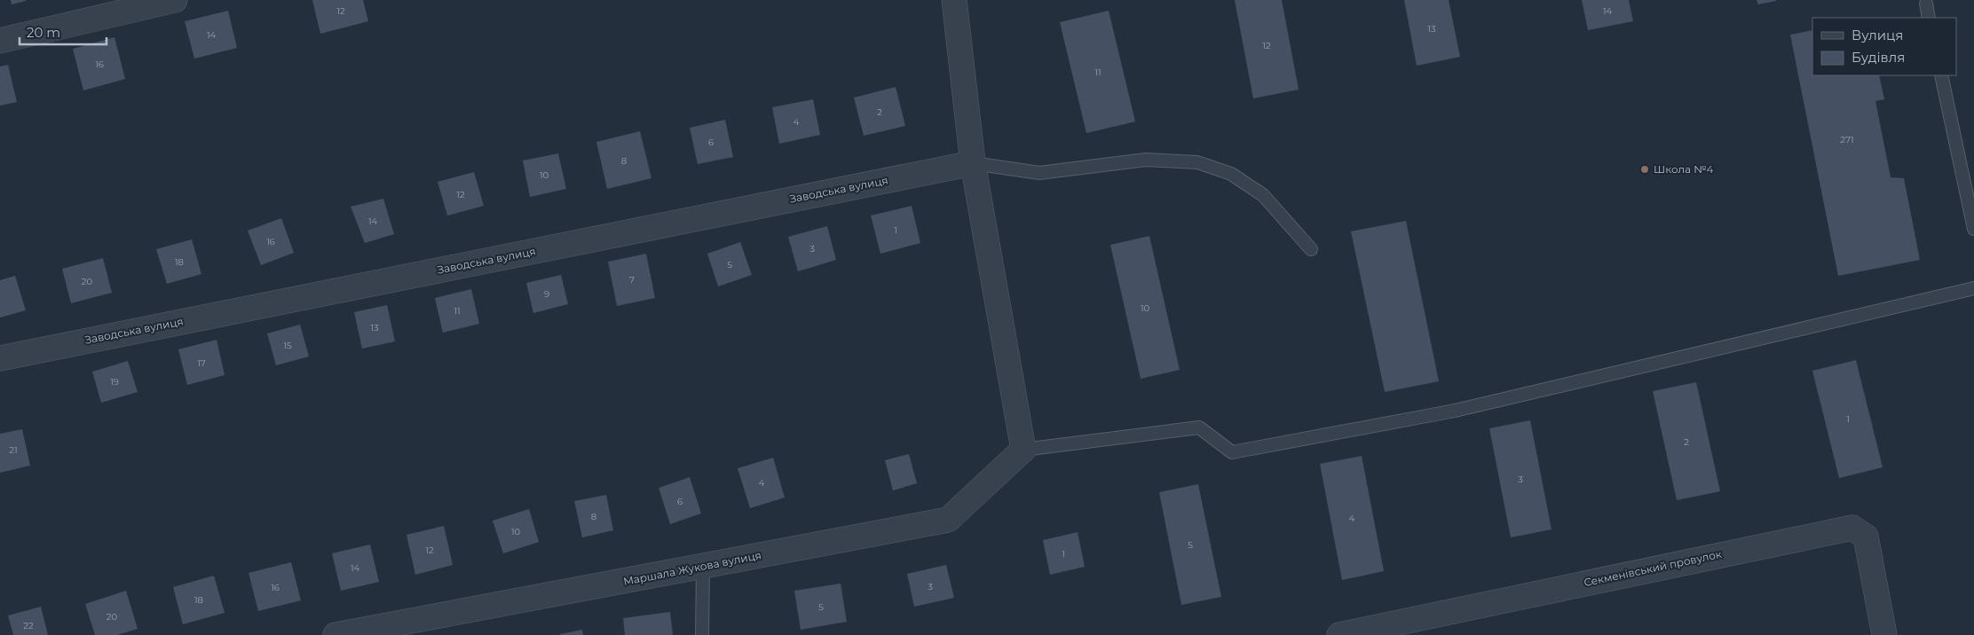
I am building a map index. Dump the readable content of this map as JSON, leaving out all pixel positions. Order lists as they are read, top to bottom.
{
  "streets": {
    "street": ["Заводська вулиця", "Маршала Жукова вулиця", "Секменівський провулок"]
  },
  "places": ["Школа №4"],
  "house_numbers": [
    "12",
    "14",
    "13",
    "14",
    "12",
    "16",
    "11",
    "2",
    "4",
    "271",
    "6",
    "8",
    "10",
    "12",
    "14",
    "1",
    "16",
    "3",
    "18",
    "5",
    "7",
    "20",
    "9",
    "10",
    "11",
    "13",
    "15",
    "17",
    "19",
    "1",
    "2",
    "21",
    "3",
    "4",
    "6",
    "8",
    "4",
    "10",
    "5",
    "12",
    "1",
    "14",
    "3",
    "16",
    "18",
    "5",
    "20",
    "22"
  ],
  "legend": ["Вулиця", "Будівля"],
  "scale_bar": "20 m"
}
